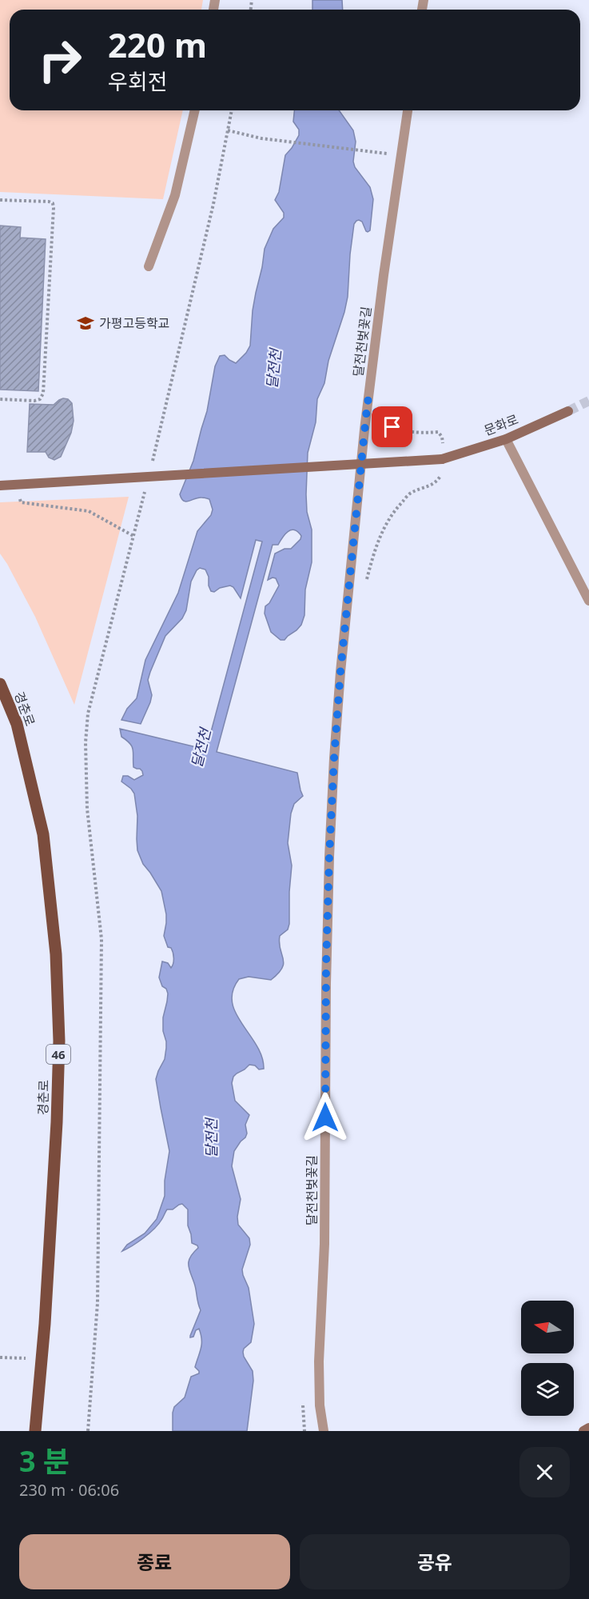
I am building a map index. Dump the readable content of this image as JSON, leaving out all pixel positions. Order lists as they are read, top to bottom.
{
  "streets": {
    "main road": ["문화로", "경춘로", "46"],
    "street": ["달전천벚꽃길"]
  },
  "water": ["달전천"],
  "places": {
    "school or university": ["가평고등학교"]
  },
  "north": "left",
  "page": {
    "turn": ["220 m", "우회전"],
    "heading": ["3 분", "230 m · 06:06"],
    "buttons": ["종료", "공유"]
  }
}
